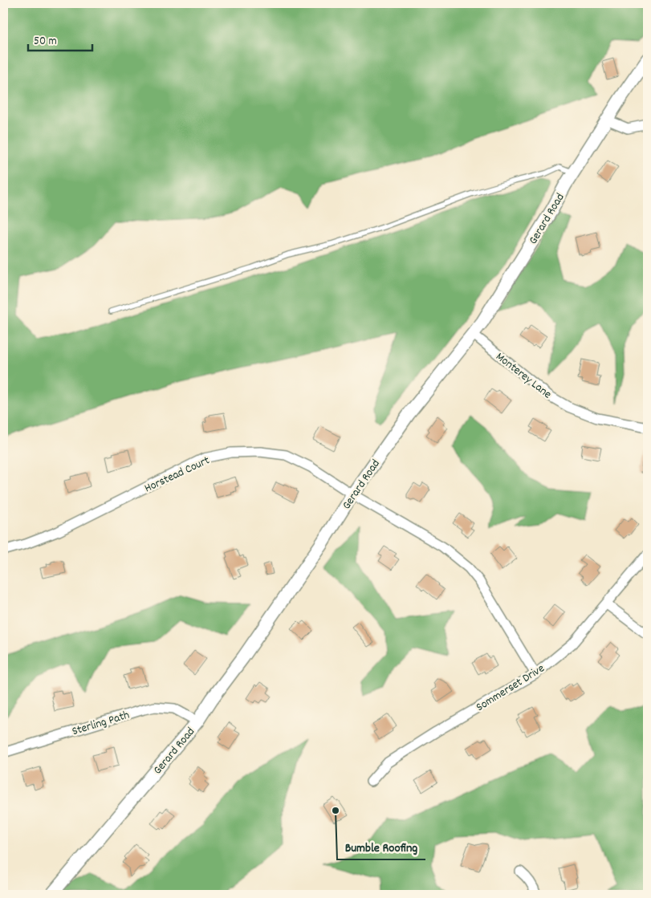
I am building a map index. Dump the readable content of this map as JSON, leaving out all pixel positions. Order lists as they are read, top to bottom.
{
  "streets": {
    "street": [
      "Gerard Road",
      "Monterey Lane",
      "Horstead Court",
      "Sommerset Drive",
      "Sterling Path"
    ]
  },
  "crossings": [
    ["Gerard Road", "Monterey Lane"],
    ["Gerard Road", "Horstead Court"],
    ["Gerard Road", "Sterling Path"],
    ["Horstead Court", "Sommerset Drive"]
  ],
  "places": ["Bumble Roofing"],
  "scale_bar": "50 m"
}
